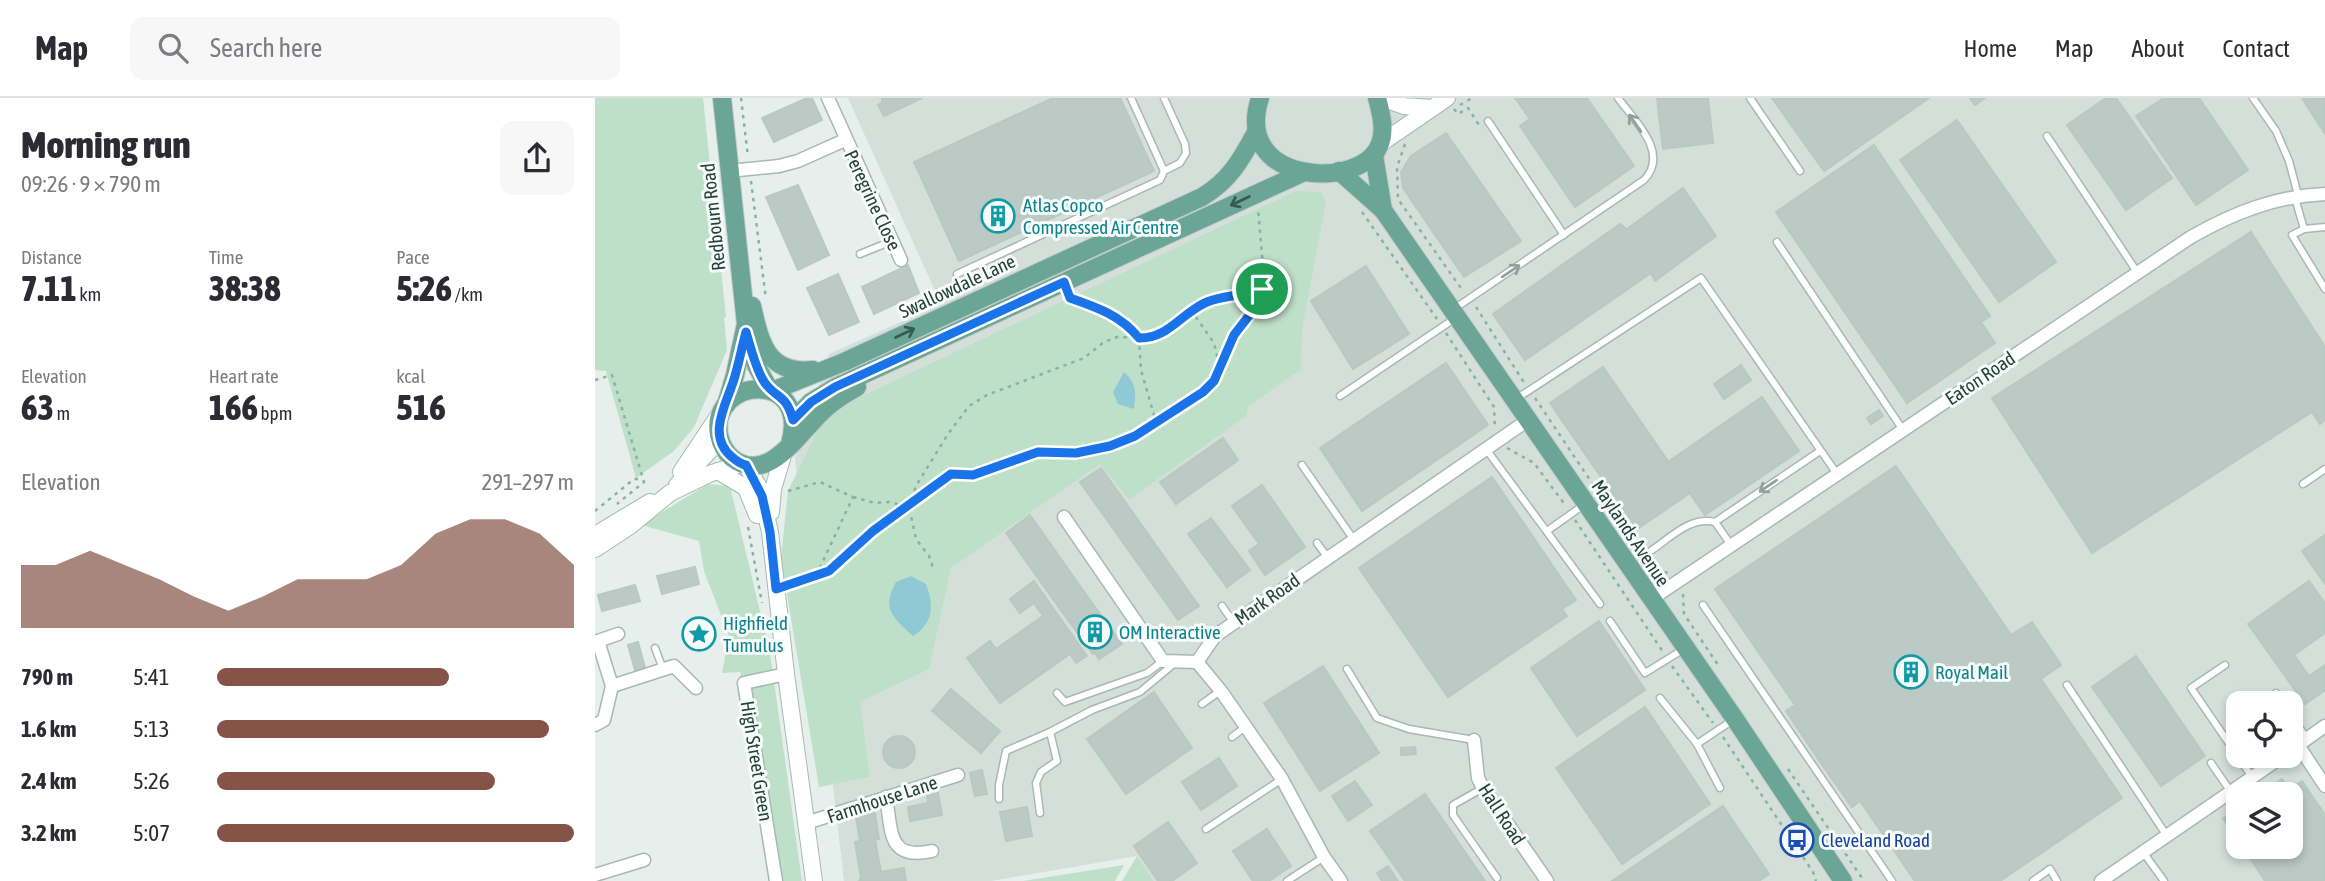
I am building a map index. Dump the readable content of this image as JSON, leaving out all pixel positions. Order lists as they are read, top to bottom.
{
  "streets": {
    "main road": ["Redbourn Road", "Swallowdale Lane", "Maylands Avenue"],
    "street": [
      "Peregrine Close",
      "Eaton Road",
      "Mark Road",
      "High Street Green",
      "Farmhouse Lane",
      "Hall Road"
    ]
  },
  "crossings": [
    ["Peregrine Close", "Redbourn Road"],
    ["Redbourn Road", "Swallowdale Lane"],
    ["Redbourn Road", "High Street Green"],
    ["Swallowdale Lane", "High Street Green"],
    ["Eaton Road", "Maylands Avenue"],
    ["Maylands Avenue", "Mark Road"],
    ["High Street Green", "Farmhouse Lane"]
  ],
  "places": {
    "building": ["Atlas Copco Compressed Air Centre", "OM Interactive", "Royal Mail"],
    "place": ["Highfield Tumulus"],
    "bus stop": ["Cleveland Road"]
  },
  "page": {
    "header": "Map",
    "search": "Search here",
    "nav": [
      "Home",
      "Map",
      "About",
      "Contact"
    ],
    "heading": ["Morning run", "09:26 · 9 × 790 m"],
    "stats": [
      ["Distance", "7.11 km"],
      ["Time", "38:38"],
      ["Pace", "5:26 /km"],
      ["Elevation", "63 m"],
      ["Heart rate", "166 bpm"],
      ["kcal", "516"]
    ],
    "chart": ["Elevation", "291–297 m"],
    "list": [
      {
        "name": "790 m",
        "note": "5:41"
      },
      {
        "name": "1.6 km",
        "note": "5:13"
      },
      {
        "name": "2.4 km",
        "note": "5:26"
      },
      {
        "name": "3.2 km",
        "note": "5:07"
      }
    ]
  }
}
